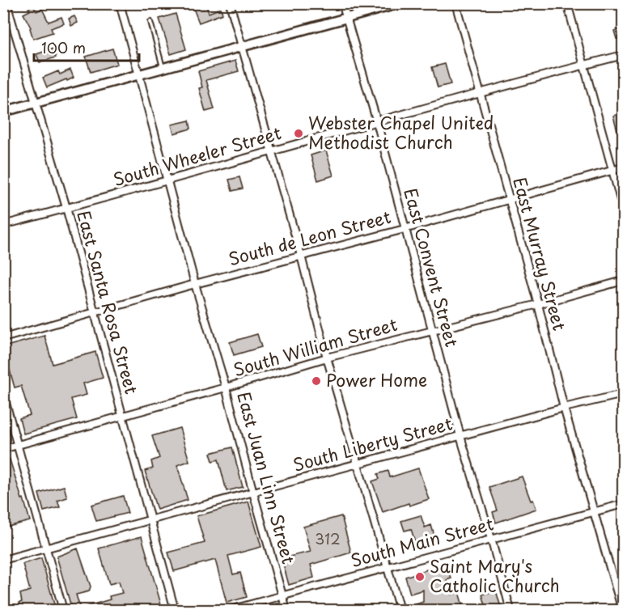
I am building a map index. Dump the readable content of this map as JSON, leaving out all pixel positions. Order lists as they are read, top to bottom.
{
  "streets": {
    "street": [
      "South Wheeler Street",
      "South de Leon Street",
      "East Murray Street",
      "East Convent Street",
      "East Santa Rosa Street",
      "South William Street",
      "South Liberty Street",
      "East Juan Linn Street",
      "South Main Street"
    ]
  },
  "crossings": [
    ["South Wheeler Street", "East Murray Street"],
    ["South Wheeler Street", "East Convent Street"],
    ["South Wheeler Street", "East Santa Rosa Street"],
    ["South Wheeler Street", "East Juan Linn Street"],
    ["South de Leon Street", "East Murray Street"],
    ["South de Leon Street", "East Convent Street"],
    ["South de Leon Street", "East Santa Rosa Street"],
    ["South de Leon Street", "East Juan Linn Street"],
    ["East Murray Street", "South William Street"],
    ["East Murray Street", "South Liberty Street"],
    ["East Murray Street", "South Main Street"],
    ["East Convent Street", "South William Street"],
    ["East Convent Street", "South Liberty Street"],
    ["East Convent Street", "South Main Street"],
    ["East Santa Rosa Street", "South William Street"],
    ["East Santa Rosa Street", "South Liberty Street"],
    ["South William Street", "East Juan Linn Street"],
    ["South Liberty Street", "East Juan Linn Street"],
    ["East Juan Linn Street", "South Main Street"]
  ],
  "places": ["Webster Chapel United Methodist Church", "Power Home", "Saint Mary's Catholic Church"],
  "house_numbers": ["312"],
  "scale_bar": "100 m"
}
